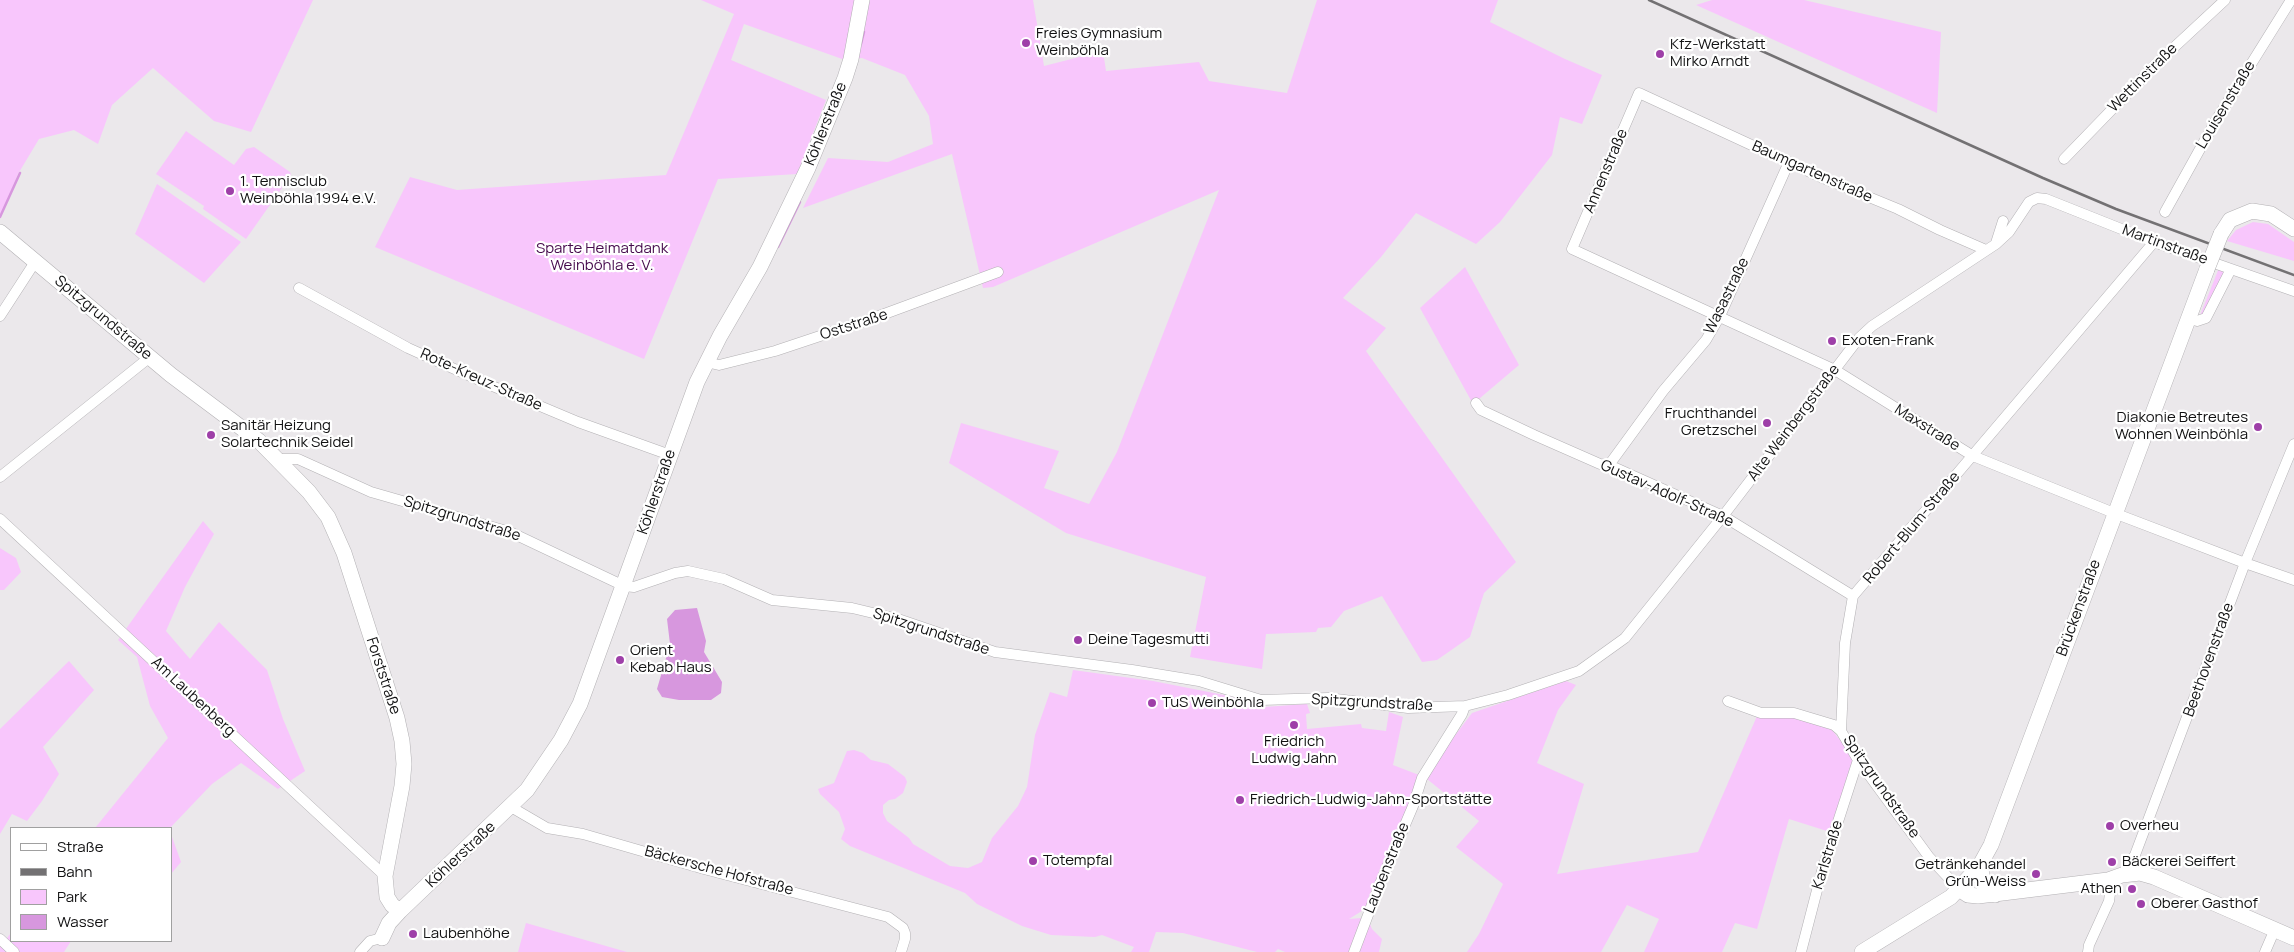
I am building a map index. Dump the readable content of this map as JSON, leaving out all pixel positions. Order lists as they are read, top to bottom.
{
  "streets": {
    "street": [
      "Wettinstraße",
      "Louisenstraße",
      "Köhlerstraße",
      "Annenstraße",
      "Baumgartenstraße",
      "Martinstraße",
      "Wasastraße",
      "Spitzgrundstraße",
      "Oststraße",
      "Rote-Kreuz-Straße",
      "Alte Weinbergstraße",
      "Maxstraße",
      "Gustav-Adolf-Straße",
      "Robert-Blum-Straße",
      "Brückenstraße",
      "Beethovenstraße",
      "Forststraße",
      "Am Laubenberg",
      "Karlstraße",
      "Laubenstraße",
      "Bäckersche Hofstraße"
    ]
  },
  "crossings": [
    ["Köhlerstraße", "Spitzgrundstraße"],
    ["Köhlerstraße", "Oststraße"],
    ["Köhlerstraße", "Rote-Kreuz-Straße"],
    ["Köhlerstraße", "Forststraße"],
    ["Köhlerstraße", "Bäckersche Hofstraße"],
    ["Annenstraße", "Baumgartenstraße"],
    ["Annenstraße", "Maxstraße"],
    ["Baumgartenstraße", "Wasastraße"],
    ["Baumgartenstraße", "Alte Weinbergstraße"],
    ["Martinstraße", "Alte Weinbergstraße"],
    ["Martinstraße", "Robert-Blum-Straße"],
    ["Wasastraße", "Maxstraße"],
    ["Wasastraße", "Gustav-Adolf-Straße"],
    ["Spitzgrundstraße", "Alte Weinbergstraße"],
    ["Spitzgrundstraße", "Robert-Blum-Straße"],
    ["Spitzgrundstraße", "Brückenstraße"],
    ["Spitzgrundstraße", "Forststraße"],
    ["Spitzgrundstraße", "Karlstraße"],
    ["Spitzgrundstraße", "Laubenstraße"],
    ["Alte Weinbergstraße", "Maxstraße"],
    ["Alte Weinbergstraße", "Gustav-Adolf-Straße"],
    ["Maxstraße", "Robert-Blum-Straße"],
    ["Maxstraße", "Brückenstraße"],
    ["Maxstraße", "Beethovenstraße"],
    ["Gustav-Adolf-Straße", "Robert-Blum-Straße"],
    ["Forststraße", "Am Laubenberg"]
  ],
  "parks": ["Sparte Heimatdank Weinböhla e. V."],
  "places": [
    "Freies Gymnasium Weinböhla",
    "Kfz-Werkstatt Mirko Arndt",
    "1. Tennisclub Weinböhla 1994 e.V.",
    "Exoten-Frank",
    "Fruchthandel Gretzschel",
    "Diakonie Betreutes Wohnen Weinböhla",
    "Sanitär Heizung Solartechnik Seidel",
    "Deine Tagesmutti",
    "Orient Kebab Haus",
    "TuS Weinböhla",
    "Friedrich Ludwig Jahn",
    "Friedrich-Ludwig-Jahn-Sportstätte",
    "Overheu",
    "Totempfal",
    "Bäckerei Seiffert",
    "Getränkehandel Grün-Weiss",
    "Athen",
    "Oberer Gasthof",
    "Laubenhöhe"
  ],
  "legend": [
    "Straße",
    "Bahn",
    "Park",
    "Wasser"
  ]
}
